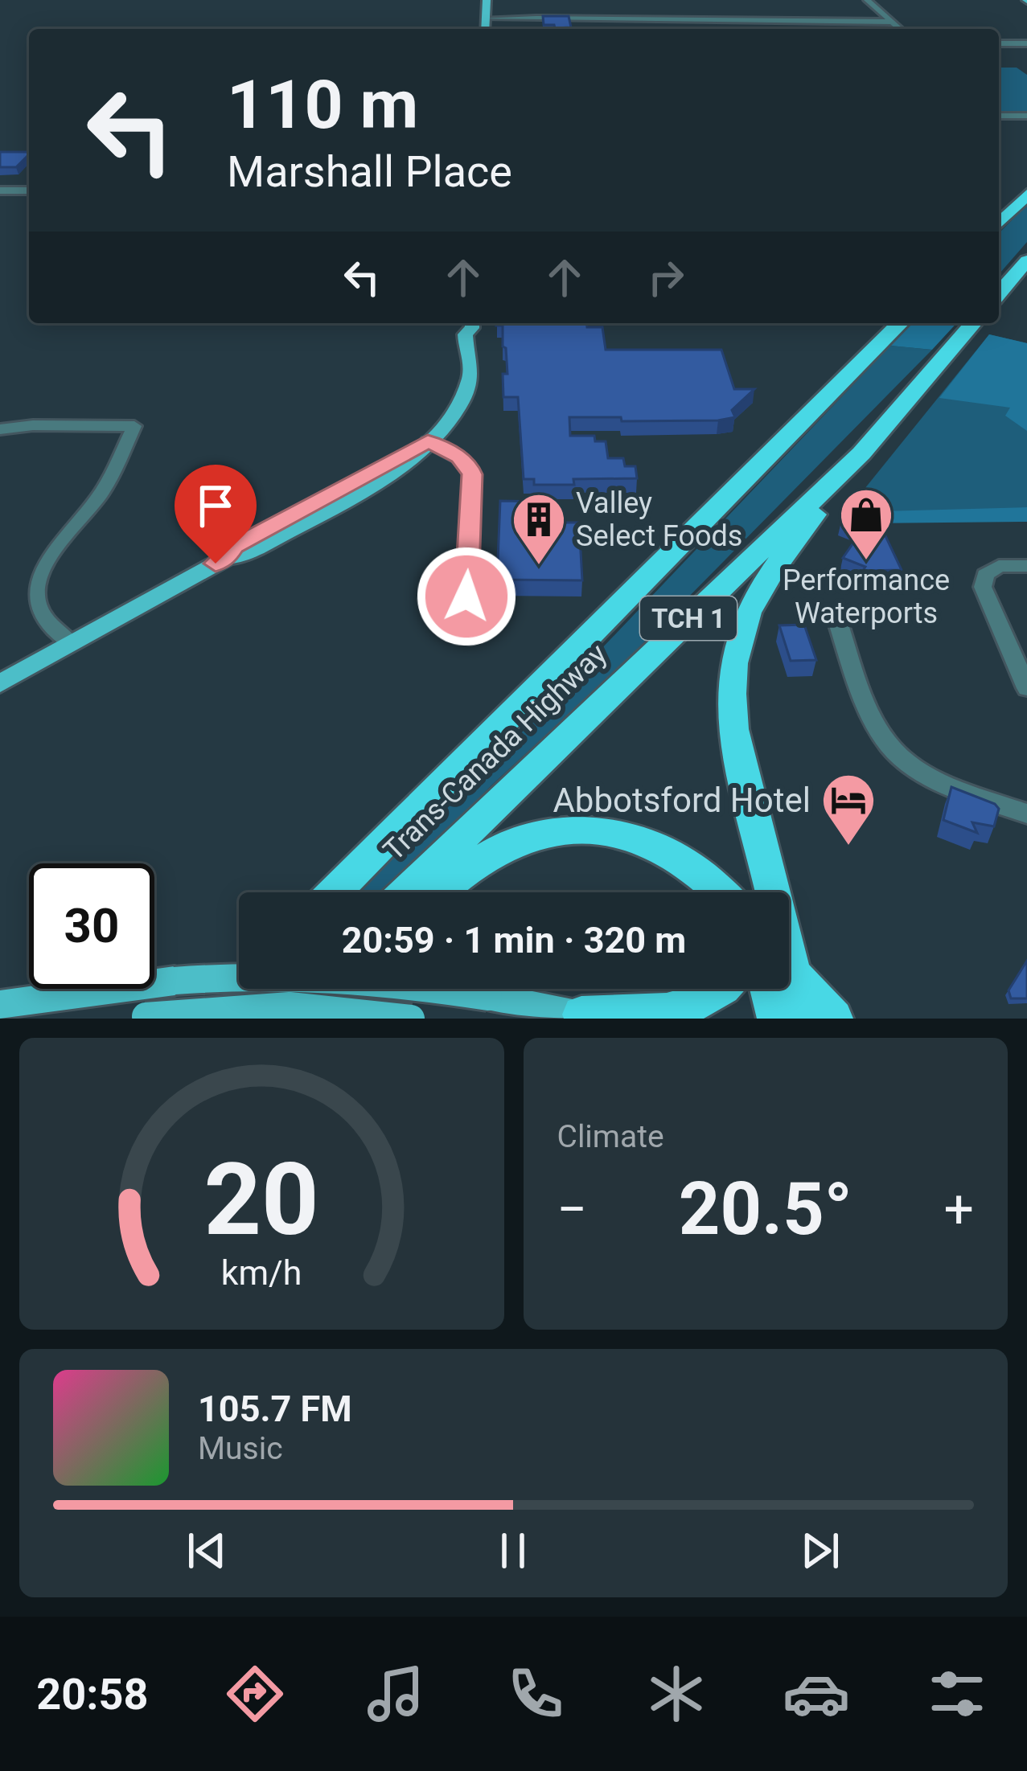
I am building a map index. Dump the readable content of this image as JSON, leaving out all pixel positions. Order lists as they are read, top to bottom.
{
  "streets": {
    "highway": ["TCH 1", "Trans-Canada Highway"]
  },
  "places": {
    "shop": ["Performance Waterports"],
    "building": ["Valley Select Foods"],
    "hotel": ["Abbotsford Hotel"]
  },
  "page": {
    "turn": ["110 m", "Marshall Place"],
    "limit": "30",
    "trip": "20:59 · 1 min · 320 m",
    "tile": "Climate",
    "heat": ["−", "20.5°", "+"],
    "song": ["105.7 FM", "Music"],
    "tabs": "20:58",
    "gauge": ["20", "km/h"]
  }
}
